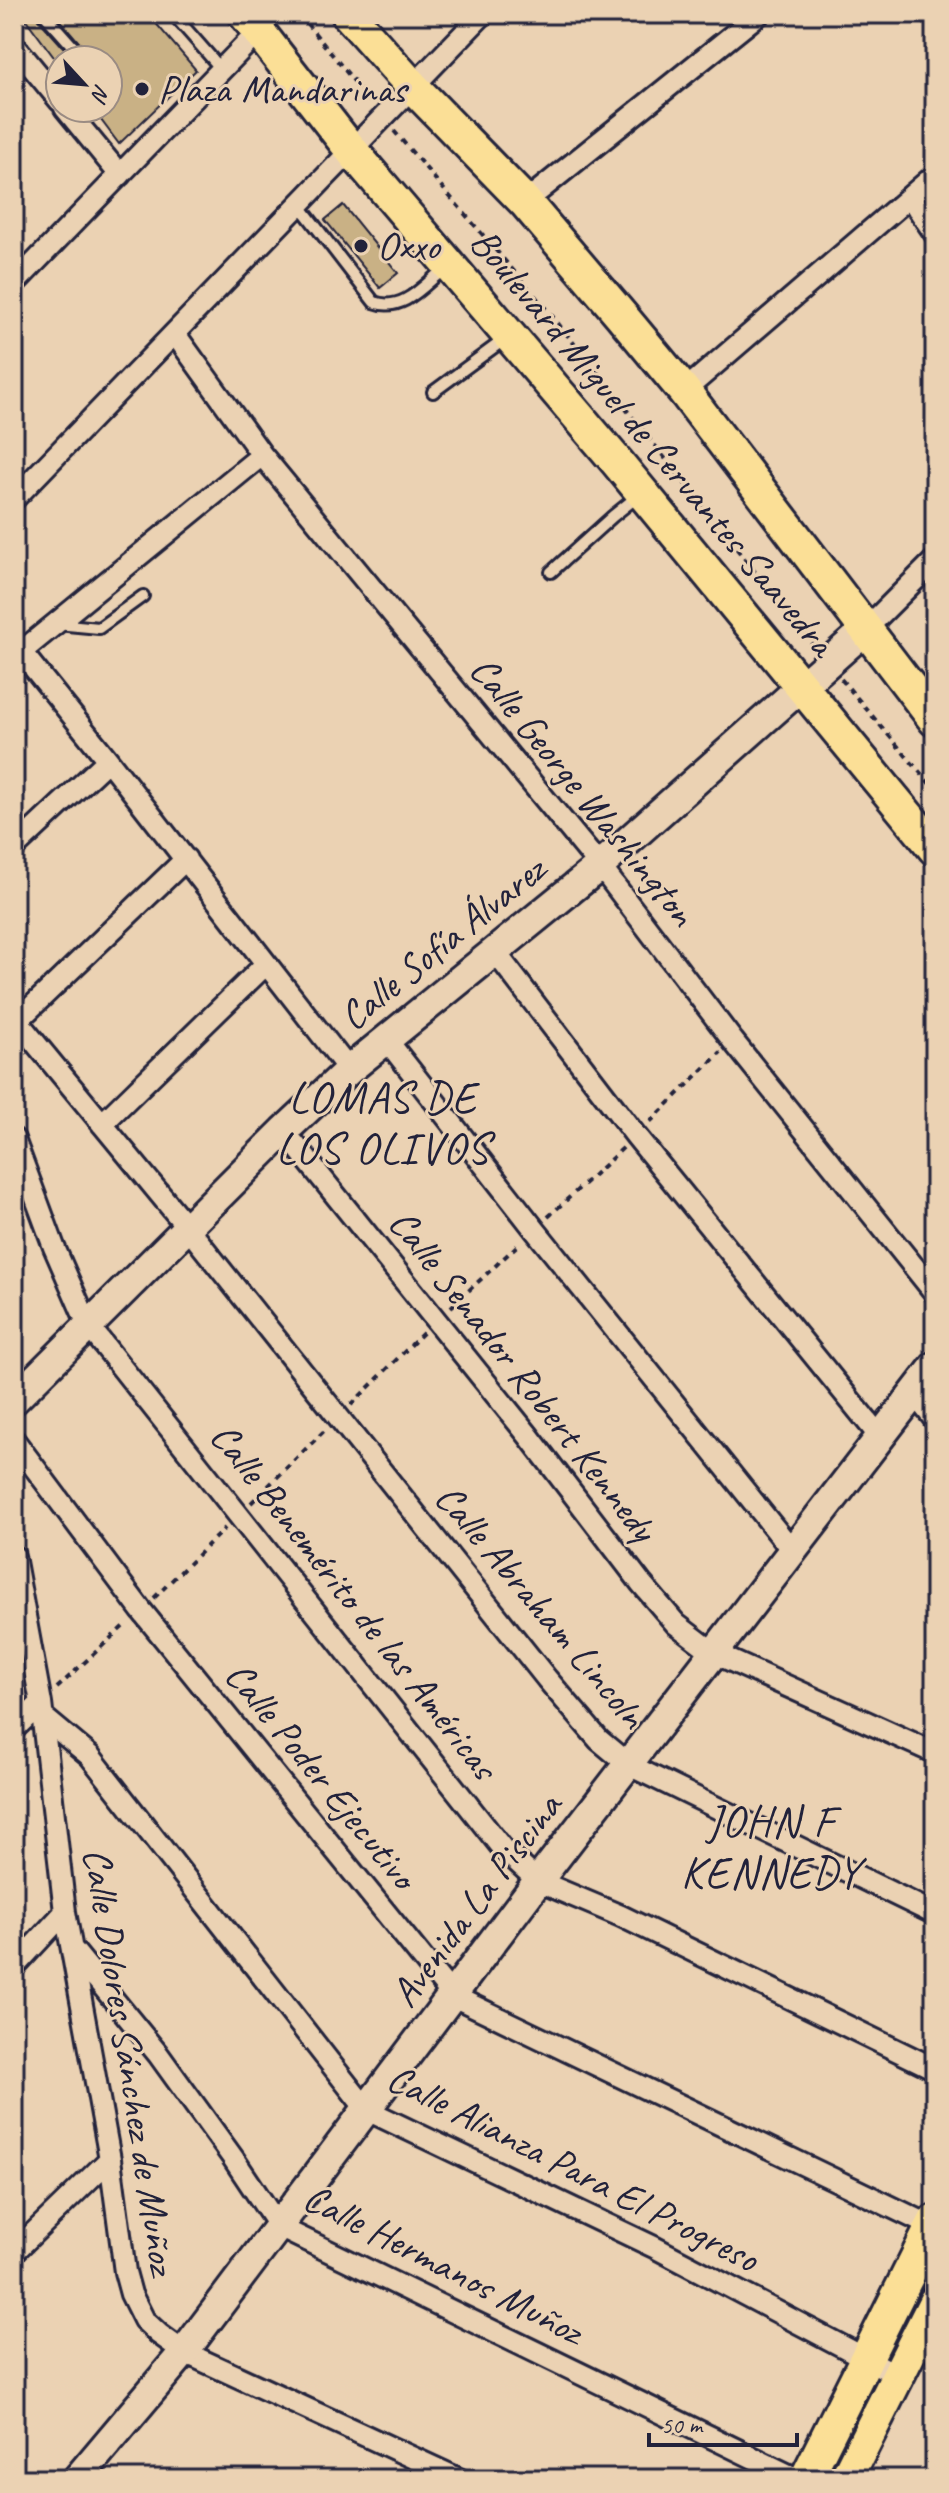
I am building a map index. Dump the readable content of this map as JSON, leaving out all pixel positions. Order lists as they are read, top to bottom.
{
  "streets": {
    "main road": ["Boulevard Miguel de Cervantes Saavedra"],
    "street": [
      "Calle George Washington",
      "Calle Sofía Álvarez",
      "Calle Senador Robert Kennedy",
      "Calle Benemérito de las Américas",
      "Calle Abraham Lincoln",
      "Calle Poder Ejecutivo",
      "Avenida La Piscina",
      "Calle Dolores Sánchez de Muñoz",
      "Calle Alianza Para El Progreso",
      "Calle Hermanos Muñoz"
    ]
  },
  "crossings": [
    ["Boulevard Miguel de Cervantes Saavedra", "Calle Sofía Álvarez"],
    ["Calle George Washington", "Calle Sofía Álvarez"],
    ["Calle Sofía Álvarez", "Calle Senador Robert Kennedy"],
    ["Calle Sofía Álvarez", "Calle Benemérito de las Américas"],
    ["Calle Sofía Álvarez", "Calle Abraham Lincoln"],
    ["Calle Senador Robert Kennedy", "Avenida La Piscina"],
    ["Calle Benemérito de las Américas", "Avenida La Piscina"],
    ["Calle Abraham Lincoln", "Avenida La Piscina"],
    ["Calle Poder Ejecutivo", "Avenida La Piscina"],
    ["Avenida La Piscina", "Calle Dolores Sánchez de Muñoz"],
    ["Avenida La Piscina", "Calle Alianza Para El Progreso"],
    ["Avenida La Piscina", "Calle Hermanos Muñoz"],
    ["Calle Dolores Sánchez de Muñoz", "Calle Alianza Para El Progreso"],
    ["Calle Dolores Sánchez de Muñoz", "Calle Hermanos Muñoz"]
  ],
  "districts": ["LOMAS DE LOS OLIVOS", "JOHN F KENNEDY"],
  "places": ["Plaza Mandarinas", "Oxxo"],
  "scale_bar": "50 m",
  "north": "bottom right"
}
